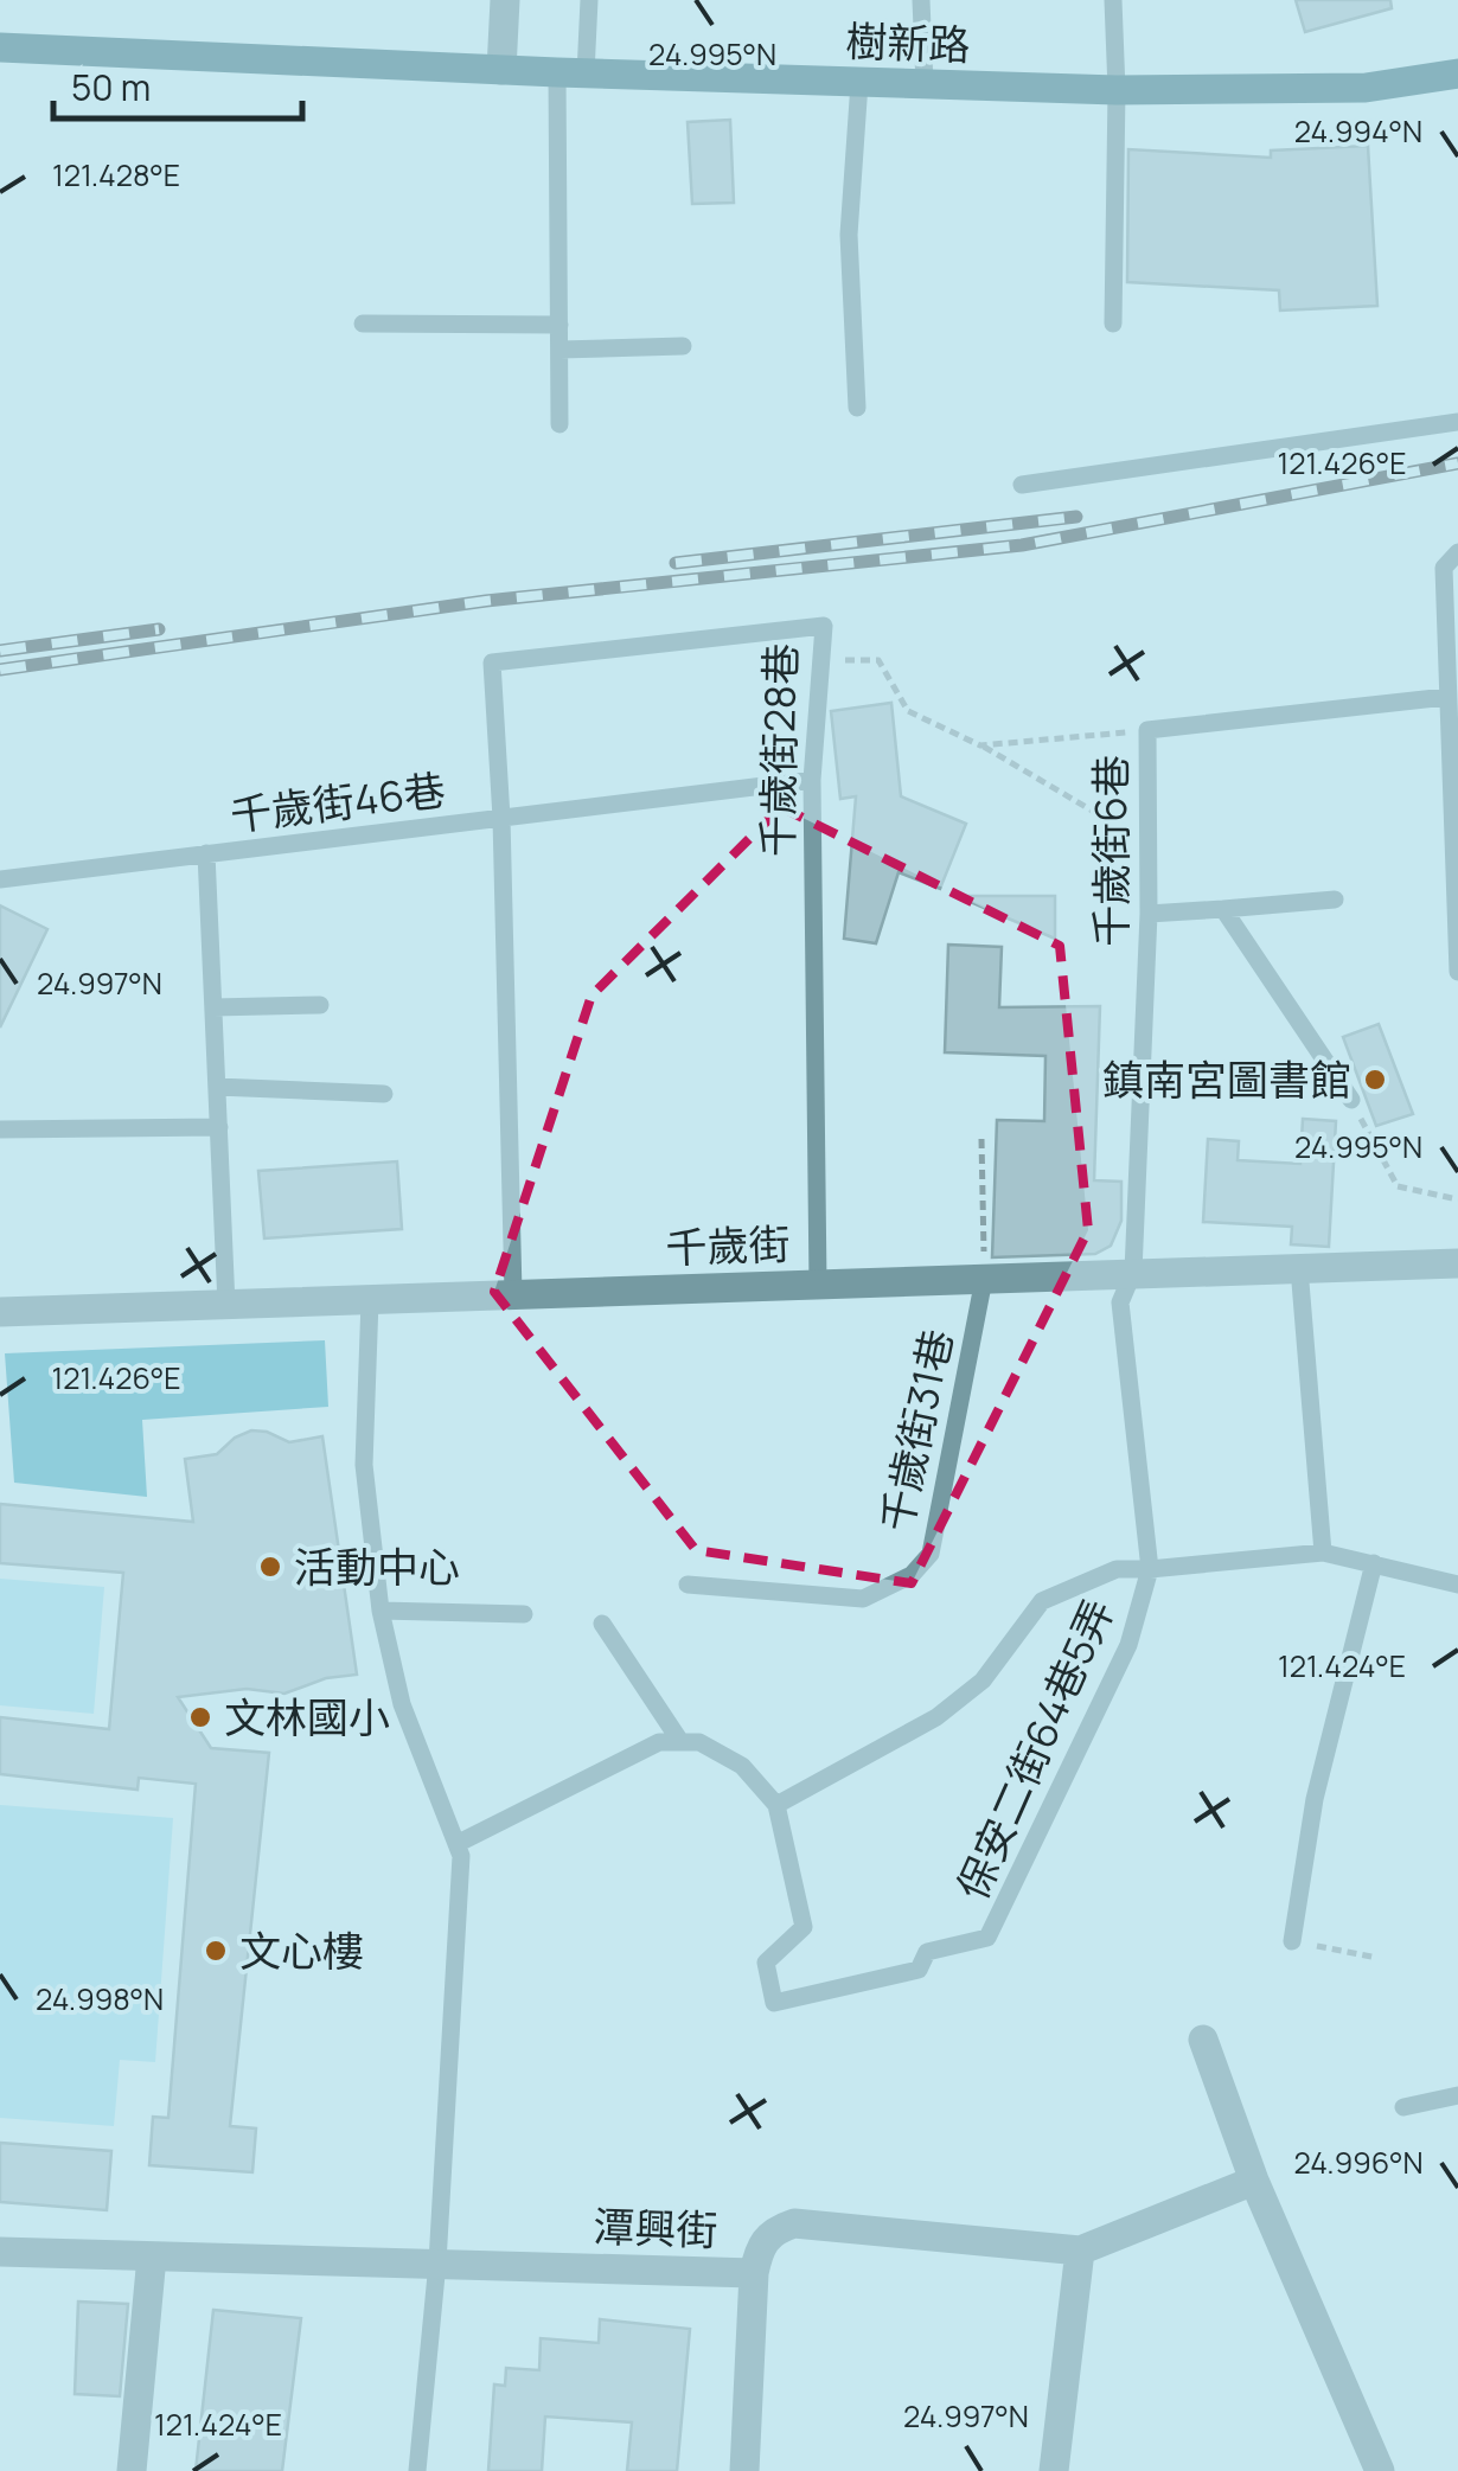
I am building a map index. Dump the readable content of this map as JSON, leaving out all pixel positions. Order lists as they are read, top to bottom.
{
  "streets": {
    "main road": ["樹新路"],
    "street": ["千歲街", "潭興街"],
    "lane": [
      "千歲街28巷",
      "千歲街46巷",
      "千歲街6巷",
      "千歲街31巷",
      "保安二街64巷5弄"
    ]
  },
  "crossings": [
    ["千歲街28巷", "千歲街46巷"],
    ["千歲街28巷", "千歲街"],
    ["千歲街46巷", "千歲街"],
    ["千歲街6巷", "千歲街"],
    ["千歲街6巷", "保安二街64巷5弄"],
    ["千歲街", "千歲街31巷"]
  ],
  "places": [
    "鎮南宮圖書館",
    "活動中心",
    "文林國小",
    "文心樓"
  ],
  "scale_bar": "50 m",
  "coordinates": [
    "24.995°N",
    "24.994°N",
    "121.428°E",
    "121.426°E",
    "24.997°N",
    "121.424°E",
    "24.998°N",
    "24.996°N"
  ]
}
